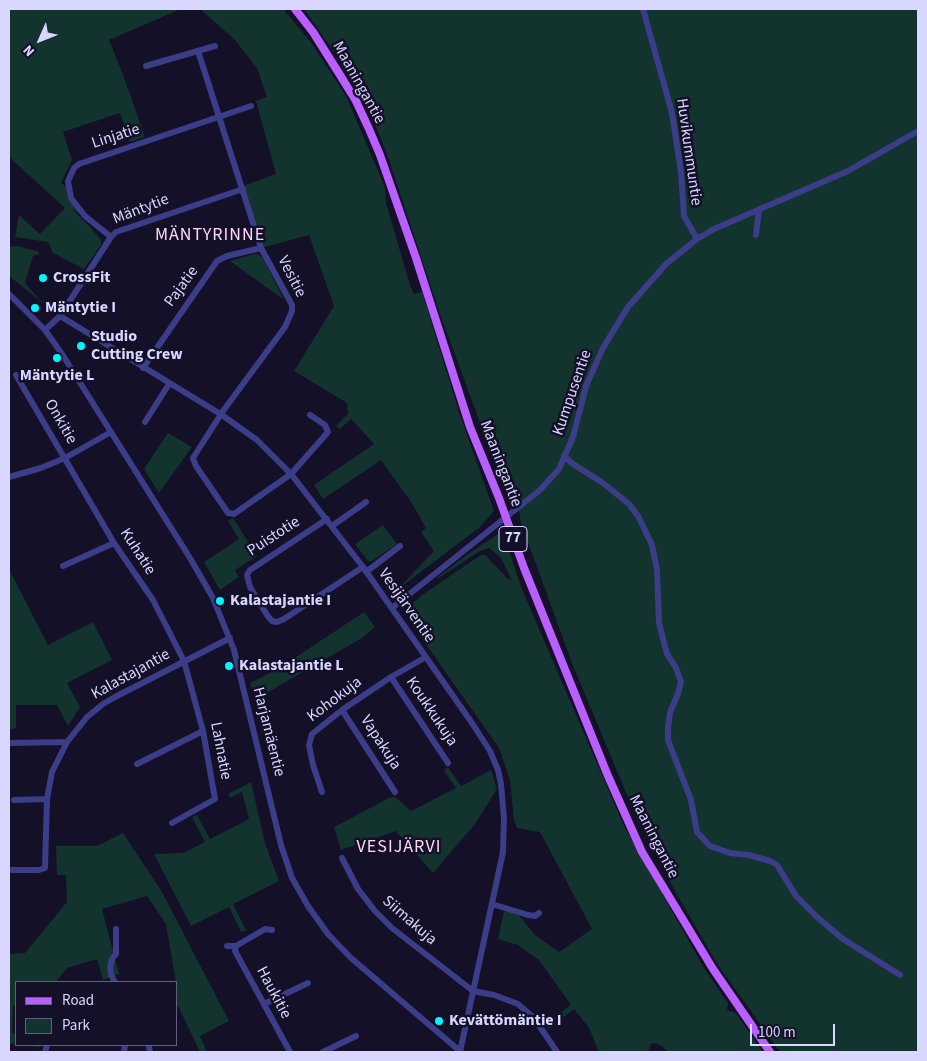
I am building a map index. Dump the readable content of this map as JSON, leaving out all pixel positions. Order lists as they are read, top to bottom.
{
  "streets": {
    "main road": ["Maaningantie", "77"],
    "street": [
      "Linjatie",
      "Huvikummuntie",
      "Mäntytie",
      "Vesitie",
      "Pajatie",
      "Kumpusentie",
      "Onkitie",
      "Puistotie",
      "Kuhatie",
      "Vesijärventie",
      "Kalastajantie",
      "Kohokuja",
      "Koukkukuja",
      "Harjamäentie",
      "Vapakuja",
      "Lahnatie",
      "Siimakuja",
      "Haukitie"
    ]
  },
  "crossings": [
    ["Maaningantie", "Kumpusentie"],
    ["Linjatie", "Mäntytie"],
    ["Linjatie", "Vesitie"],
    ["Huvikummuntie", "Kumpusentie"],
    ["Mäntytie", "Vesitie"],
    ["Mäntytie", "Vesijärventie"],
    ["Vesitie", "Pajatie"],
    ["Vesitie", "Vesijärventie"],
    ["Pajatie", "Vesijärventie"],
    ["Kumpusentie", "Vesijärventie"],
    ["Onkitie", "Kuhatie"],
    ["Puistotie", "Vesijärventie"],
    ["Kuhatie", "Kalastajantie"],
    ["Kuhatie", "Lahnatie"],
    ["Vesijärventie", "Kohokuja"],
    ["Vesijärventie", "Harjamäentie"],
    ["Vesijärventie", "Siimakuja"],
    ["Kalastajantie", "Harjamäentie"],
    ["Kalastajantie", "Lahnatie"],
    ["Kohokuja", "Koukkukuja"],
    ["Kohokuja", "Vapakuja"]
  ],
  "districts": ["MÄNTYRINNE", "VESIJÄRVI"],
  "places": [
    "CrossFit",
    "Mäntytie I",
    "Studio Cutting Crew",
    "Mäntytie L",
    "Kalastajantie I",
    "Kalastajantie L",
    "Kevättömäntie I"
  ],
  "legend": ["Road", "Park"],
  "scale_bar": "100 m",
  "north": "bottom left"
}
